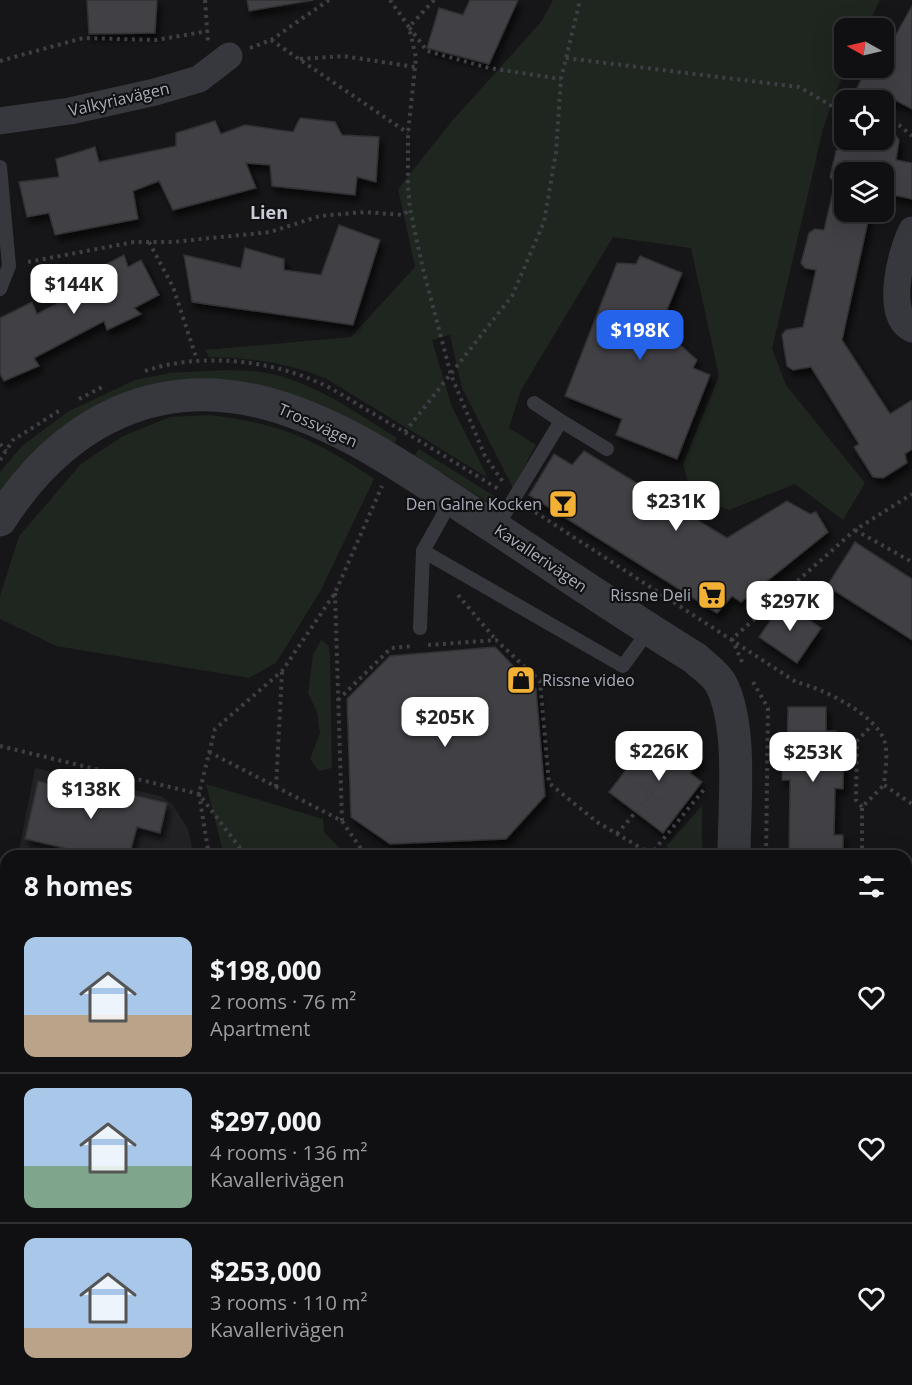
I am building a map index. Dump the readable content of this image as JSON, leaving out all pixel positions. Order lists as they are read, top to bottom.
{
  "streets": {
    "street": ["Valkyriavägen", "Trossvägen", "Kavallerivägen"]
  },
  "crossings": [
    ["Trossvägen", "Kavallerivägen"]
  ],
  "districts": ["Lien"],
  "places": {
    "bar": ["Den Galne Kocken"],
    "supermarket": ["Rissne Deli"],
    "shop": ["Rissne video"]
  },
  "north": "left",
  "page": {
    "price": [
      "$144K",
      "$198K",
      "$231K",
      "$297K",
      "$205K",
      "$226K",
      "$253K",
      "$138K"
    ],
    "heading": "8 homes",
    "list": [
      {
        "name": "$198,000",
        "note": "2 rooms · 76 m² · Apartment"
      },
      {
        "name": "$297,000",
        "note": "4 rooms · 136 m² · Kavallerivägen"
      },
      {
        "name": "$253,000",
        "note": "3 rooms · 110 m² · Kavallerivägen"
      }
    ]
  }
}
